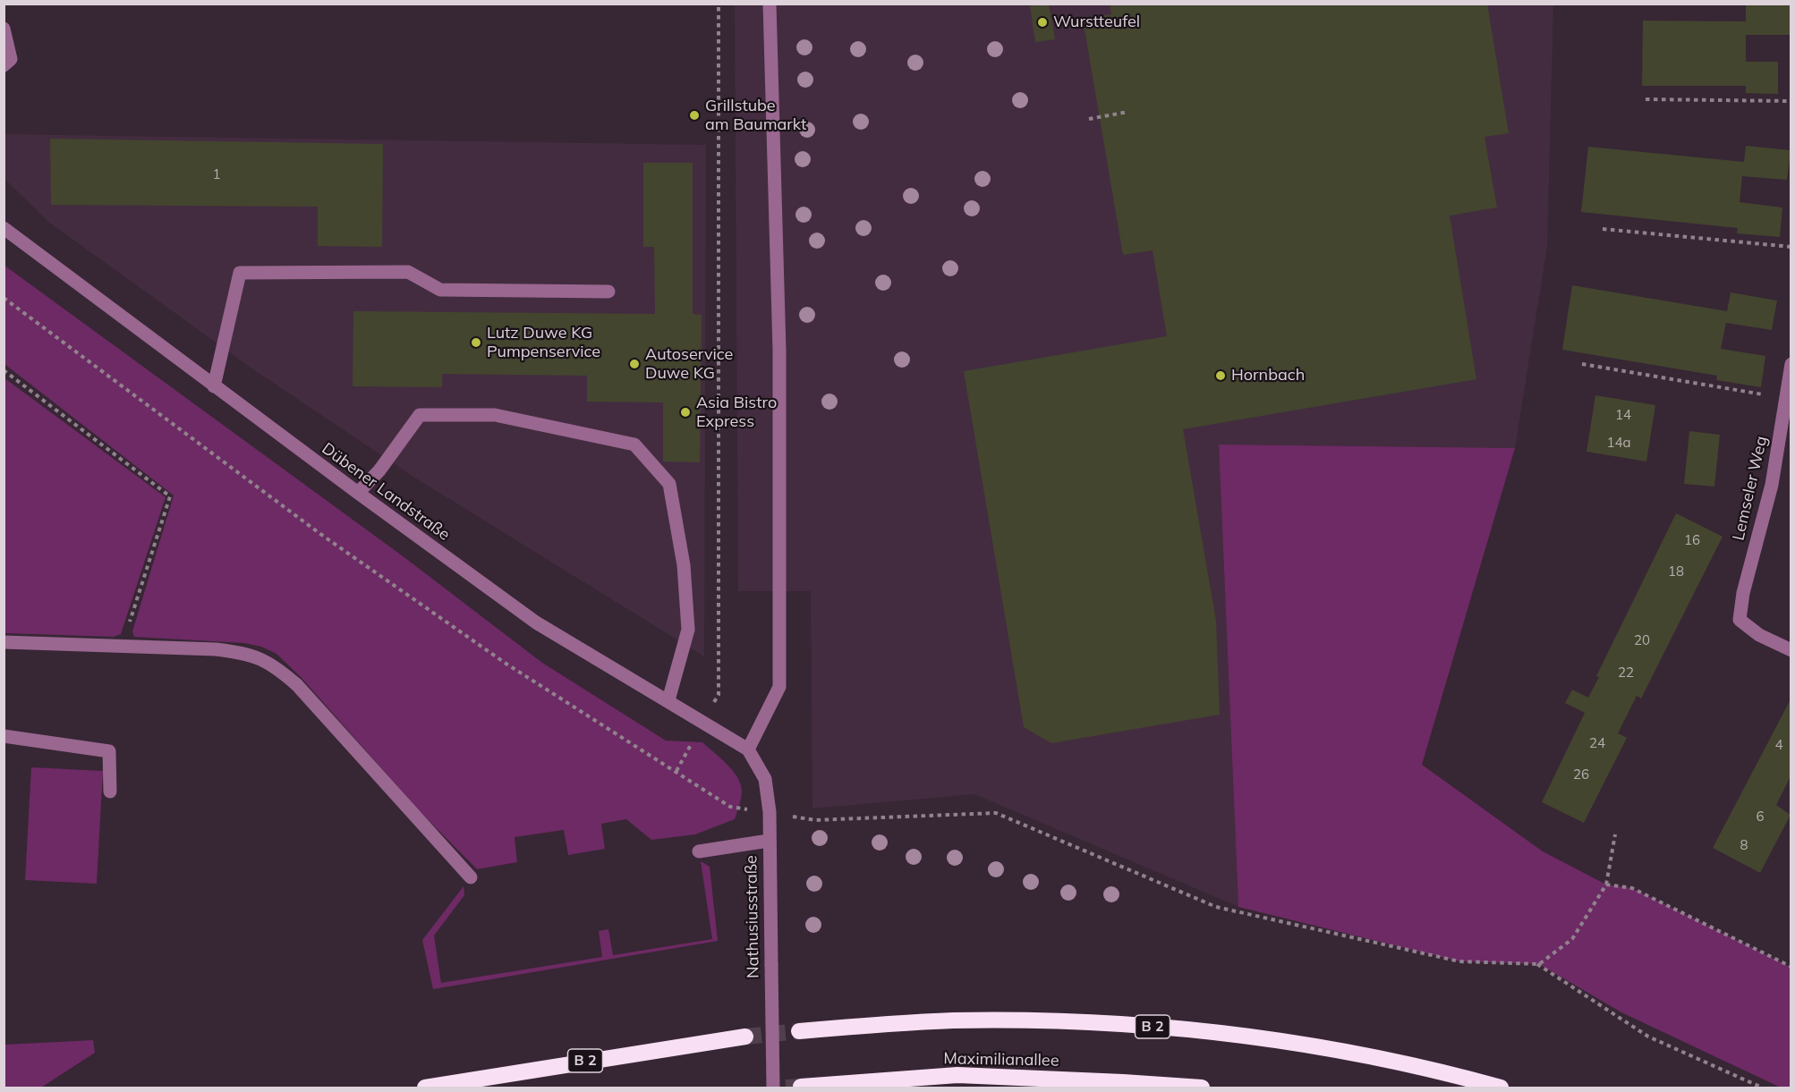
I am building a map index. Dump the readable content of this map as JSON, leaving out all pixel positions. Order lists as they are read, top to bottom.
{
  "streets": {
    "highway": ["B 2", "Maximilianallee"],
    "street": ["Lemseler Weg", "Dübener Landstraße", "Nathusiusstraße"]
  },
  "crossings": [
    ["Dübener Landstraße", "Nathusiusstraße"]
  ],
  "places": [
    "Wurstteufel",
    "Grillstube am Baumarkt",
    "Lutz Duwe KG Pumpenservice",
    "Autoservice Duwe KG",
    "Hornbach",
    "Asia Bistro Express"
  ],
  "house_numbers": [
    "1",
    "14",
    "14a",
    "16",
    "18",
    "20",
    "22",
    "24",
    "4",
    "26",
    "6",
    "8"
  ]
}
